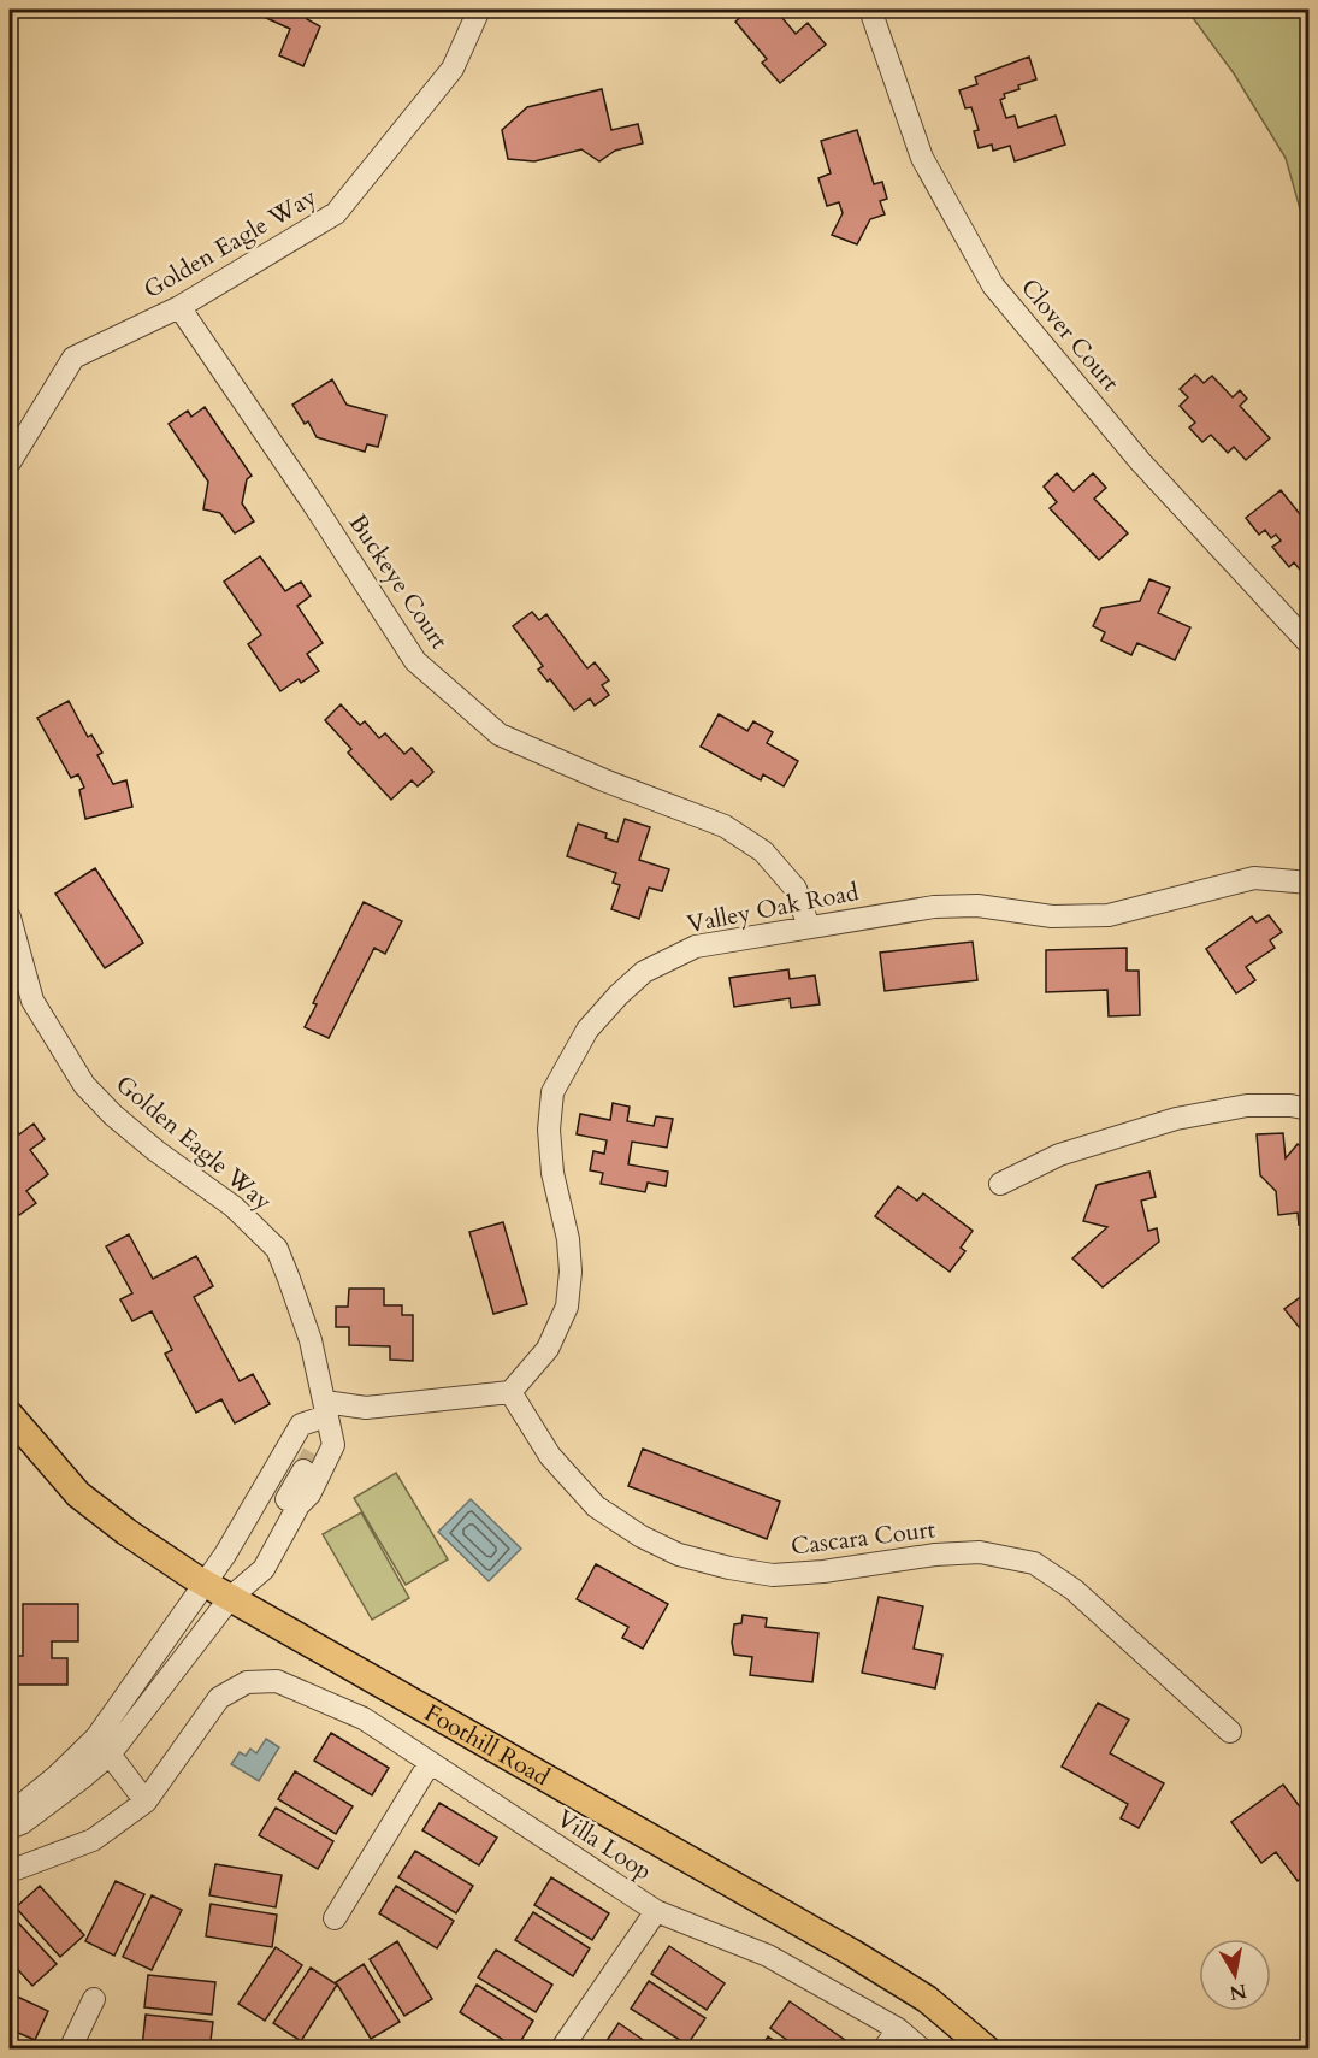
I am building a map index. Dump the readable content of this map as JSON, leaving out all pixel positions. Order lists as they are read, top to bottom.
{
  "streets": {
    "main road": ["Foothill Road"],
    "street": [
      "Golden Eagle Way",
      "Clover Court",
      "Buckeye Court",
      "Valley Oak Road",
      "Cascara Court",
      "Villa Loop"
    ]
  },
  "crossings": [
    ["Golden Eagle Way", "Buckeye Court"],
    ["Golden Eagle Way", "Foothill Road"],
    ["Buckeye Court", "Valley Oak Road"],
    ["Valley Oak Road", "Cascara Court"]
  ],
  "north": "bottom"
}
